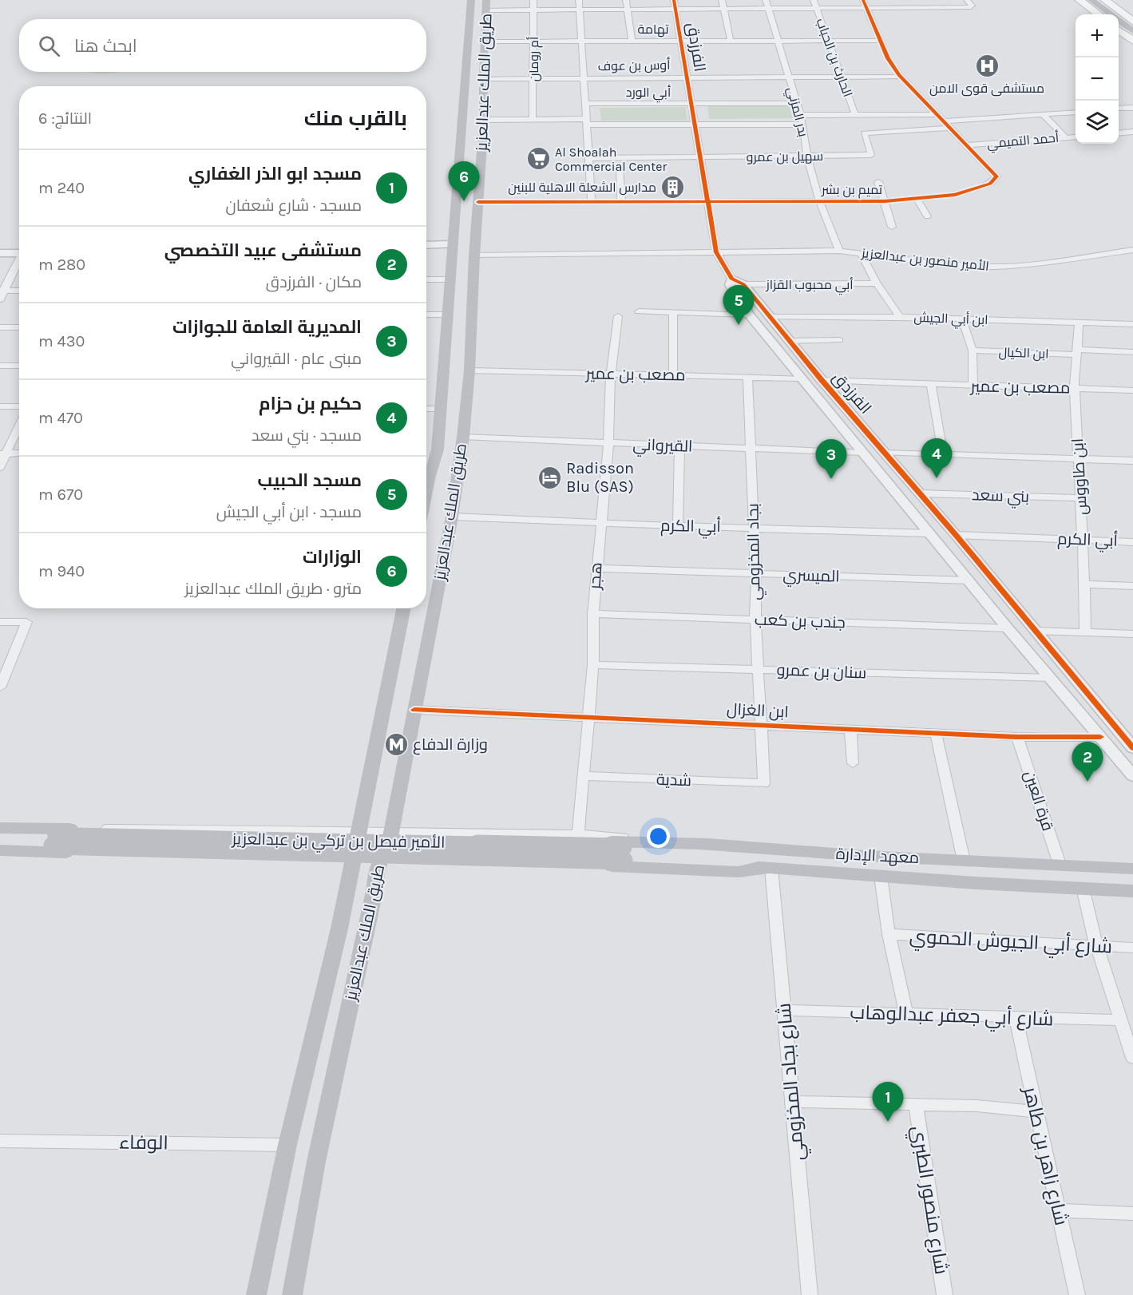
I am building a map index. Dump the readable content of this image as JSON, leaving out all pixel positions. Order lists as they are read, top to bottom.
{
  "streets": {
    "main road": ["طريق الملك عبدالعزيز", "معهد الإدارة"],
    "street": [
      "تهامة",
      "الفرزدق",
      "الحارث بن الحباب",
      "أم رومان",
      "أوس بن عوف",
      "أبي الورد",
      "بدر المزني",
      "أحمد التميمي",
      "سهيل بن عمرو",
      "تميم بن بشر",
      "الأمير منصور بن عبدالعزيز",
      "أبي محبوب القزاز",
      "ابن أبي الجيش",
      "ابن الكيال",
      "مصعب بن عمير",
      "القيرواني",
      "ابن طاووس",
      "بني سعد",
      "أبي الكرم",
      "بجاد المخزومي",
      "هجر",
      "الميسري",
      "جندب بن كعب",
      "سنان بن عمرو",
      "ابن الغزال",
      "شدية",
      "قرة العين",
      "شارع أبي الجيوش الحموي",
      "شارع أبي جعفر عبدالوهاب",
      "شارع بجاد المخزومي",
      "الوفاء",
      "شارع زاهر بن طاهر",
      "شارع منصور الطبري"
    ]
  },
  "crossings": [
    ["تهامة", "الفرزدق"],
    ["تهامة", "الحارث بن الحباب"],
    ["تهامة", "أم رومان"],
    ["تهامة", "طريق الملك عبدالعزيز"],
    ["تهامة", "بدر المزني"],
    ["تهامة", "تميم بن بشر"],
    ["الفرزدق", "أوس بن عوف"],
    ["الفرزدق", "أبي الورد"],
    ["الفرزدق", "سهيل بن عمرو"],
    ["الفرزدق", "تميم بن بشر"],
    ["الفرزدق", "الأمير منصور بن عبدالعزيز"],
    ["الفرزدق", "أبي محبوب القزاز"],
    ["الفرزدق", "ابن أبي الجيش"],
    ["الفرزدق", "مصعب بن عمير"],
    ["الفرزدق", "القيرواني"],
    ["الفرزدق", "بني سعد"],
    ["الفرزدق", "أبي الكرم"],
    ["الفرزدق", "الميسري"],
    ["الفرزدق", "جندب بن كعب"],
    ["الفرزدق", "سنان بن عمرو"],
    ["الفرزدق", "ابن الغزال"],
    ["الحارث بن الحباب", "أوس بن عوف"],
    ["أم رومان", "أوس بن عوف"],
    ["أوس بن عوف", "طريق الملك عبدالعزيز"],
    ["أوس بن عوف", "بدر المزني"],
    ["أوس بن عوف", "تميم بن بشر"],
    ["طريق الملك عبدالعزيز", "تميم بن بشر"],
    ["طريق الملك عبدالعزيز", "الأمير منصور بن عبدالعزيز"],
    ["طريق الملك عبدالعزيز", "مصعب بن عمير"],
    ["طريق الملك عبدالعزيز", "القيرواني"],
    ["طريق الملك عبدالعزيز", "أبي الكرم"],
    ["طريق الملك عبدالعزيز", "ابن الغزال"],
    ["طريق الملك عبدالعزيز", "الوفاء"],
    ["أبي الورد", "بدر المزني"],
    ["بدر المزني", "سهيل بن عمرو"],
    ["بدر المزني", "تميم بن بشر"],
    ["بدر المزني", "الأمير منصور بن عبدالعزيز"],
    ["أحمد التميمي", "تميم بن بشر"],
    ["سهيل بن عمرو", "تميم بن بشر"],
    ["ابن أبي الجيش", "ابن طاووس"],
    ["ابن الكيال", "ابن طاووس"],
    ["مصعب بن عمير", "ابن طاووس"],
    ["مصعب بن عمير", "بجاد المخزومي"],
    ["مصعب بن عمير", "هجر"],
    ["القيرواني", "بجاد المخزومي"],
    ["القيرواني", "هجر"],
    ["ابن طاووس", "بني سعد"],
    ["ابن طاووس", "أبي الكرم"],
    ["أبي الكرم", "بجاد المخزومي"],
    ["أبي الكرم", "هجر"],
    ["بجاد المخزومي", "الميسري"],
    ["بجاد المخزومي", "جندب بن كعب"],
    ["بجاد المخزومي", "سنان بن عمرو"],
    ["بجاد المخزومي", "ابن الغزال"],
    ["بجاد المخزومي", "شدية"],
    ["هجر", "الميسري"],
    ["هجر", "جندب بن كعب"],
    ["هجر", "سنان بن عمرو"],
    ["هجر", "ابن الغزال"],
    ["هجر", "شدية"],
    ["ابن الغزال", "قرة العين"],
    ["قرة العين", "معهد الإدارة"],
    ["معهد الإدارة", "شارع بجاد المخزومي"],
    ["شارع أبي جعفر عبدالوهاب", "شارع بجاد المخزومي"],
    ["شارع أبي جعفر عبدالوهاب", "شارع زاهر بن طاهر"]
  ],
  "places": {
    "hospital": ["مستشفى قوى الامن"],
    "supermarket": ["Al Shoalah Commercial Center"],
    "building": ["مدارس الشعلة الاهلية للبنين"],
    "hotel": ["Radisson Blu (SAS)"],
    "metro station": ["وزارة الدفاع"]
  },
  "page": {
    "map_buttons": ["+", "−"],
    "search": "ابحث هنا",
    "heading": ["بالقرب منك", "النتائج: 6"],
    "list": [
      {
        "mark": "1",
        "name": "مسجد ابو الذر الغفاري",
        "note": "مسجد · شارع شعفان",
        "value": "240 m"
      },
      {
        "mark": "2",
        "name": "مستشفى عبيد التخصصي",
        "note": "مكان · الفرزدق",
        "value": "280 m"
      },
      {
        "mark": "3",
        "name": "المديرية العامة للجوازات",
        "note": "مبنى عام · القيرواني",
        "value": "430 m"
      },
      {
        "mark": "4",
        "name": "حكيم بن حزام",
        "note": "مسجد · بني سعد",
        "value": "470 m"
      },
      {
        "mark": "5",
        "name": "مسجد الحبيب",
        "note": "مسجد · ابن أبي الجيش",
        "value": "670 m"
      },
      {
        "mark": "6",
        "name": "الوزارات",
        "note": "مترو · طريق الملك عبدالعزيز",
        "value": "940 m"
      }
    ],
    "pins": [
      "6",
      "5",
      "4",
      "3",
      "2",
      "1"
    ]
  }
}
